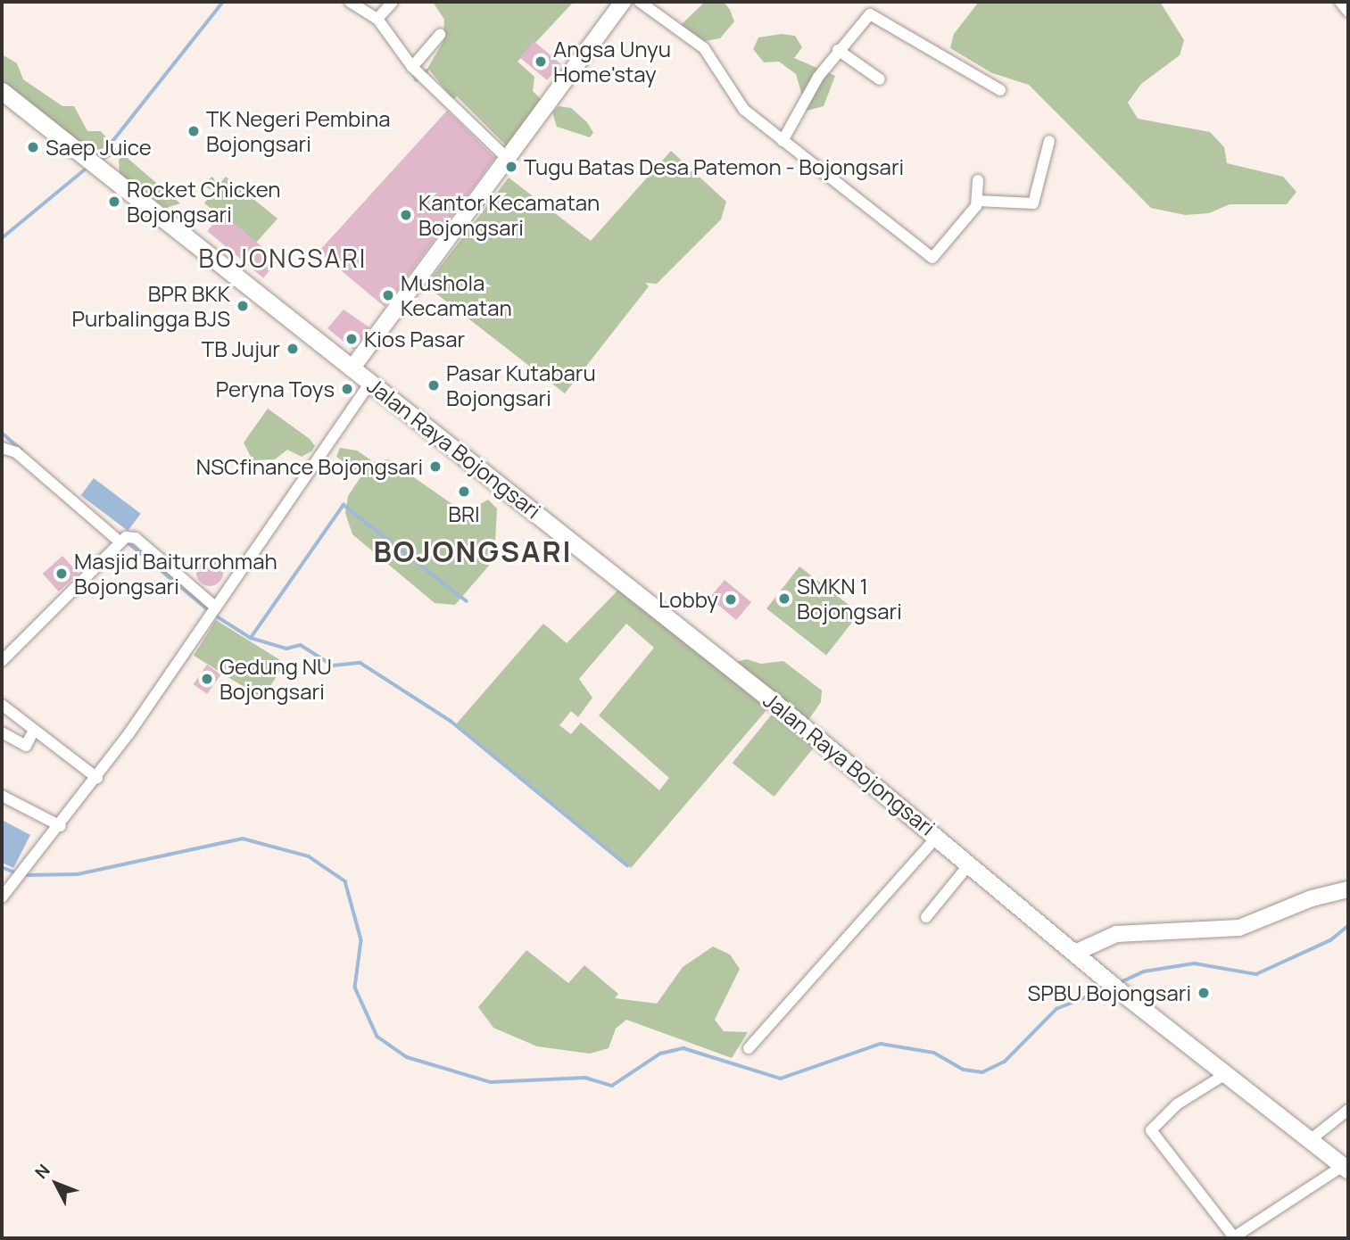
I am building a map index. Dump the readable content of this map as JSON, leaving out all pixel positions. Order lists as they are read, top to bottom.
{
  "streets": {
    "main road": ["Jalan Raya Bojongsari"]
  },
  "districts": ["BOJONGSARI", "BOJONGSARI"],
  "places": [
    "Angsa Unyu Home'stay",
    "TK Negeri Pembina Bojongsari",
    "Saep Juice",
    "Tugu Batas Desa Patemon - Bojongsari",
    "Rocket Chicken Bojongsari",
    "Kantor Kecamatan Bojongsari",
    "Mushola Kecamatan",
    "BPR BKK Purbalingga BJS",
    "Kios Pasar",
    "TB Jujur",
    "Pasar Kutabaru Bojongsari",
    "Peryna Toys",
    "NSCfinance Bojongsari",
    "BRI",
    "Masjid Baiturrohmah Bojongsari",
    "SMKN 1 Bojongsari",
    "Lobby",
    "Gedung NU Bojongsari",
    "SPBU Bojongsari"
  ],
  "north": "top left"
}
